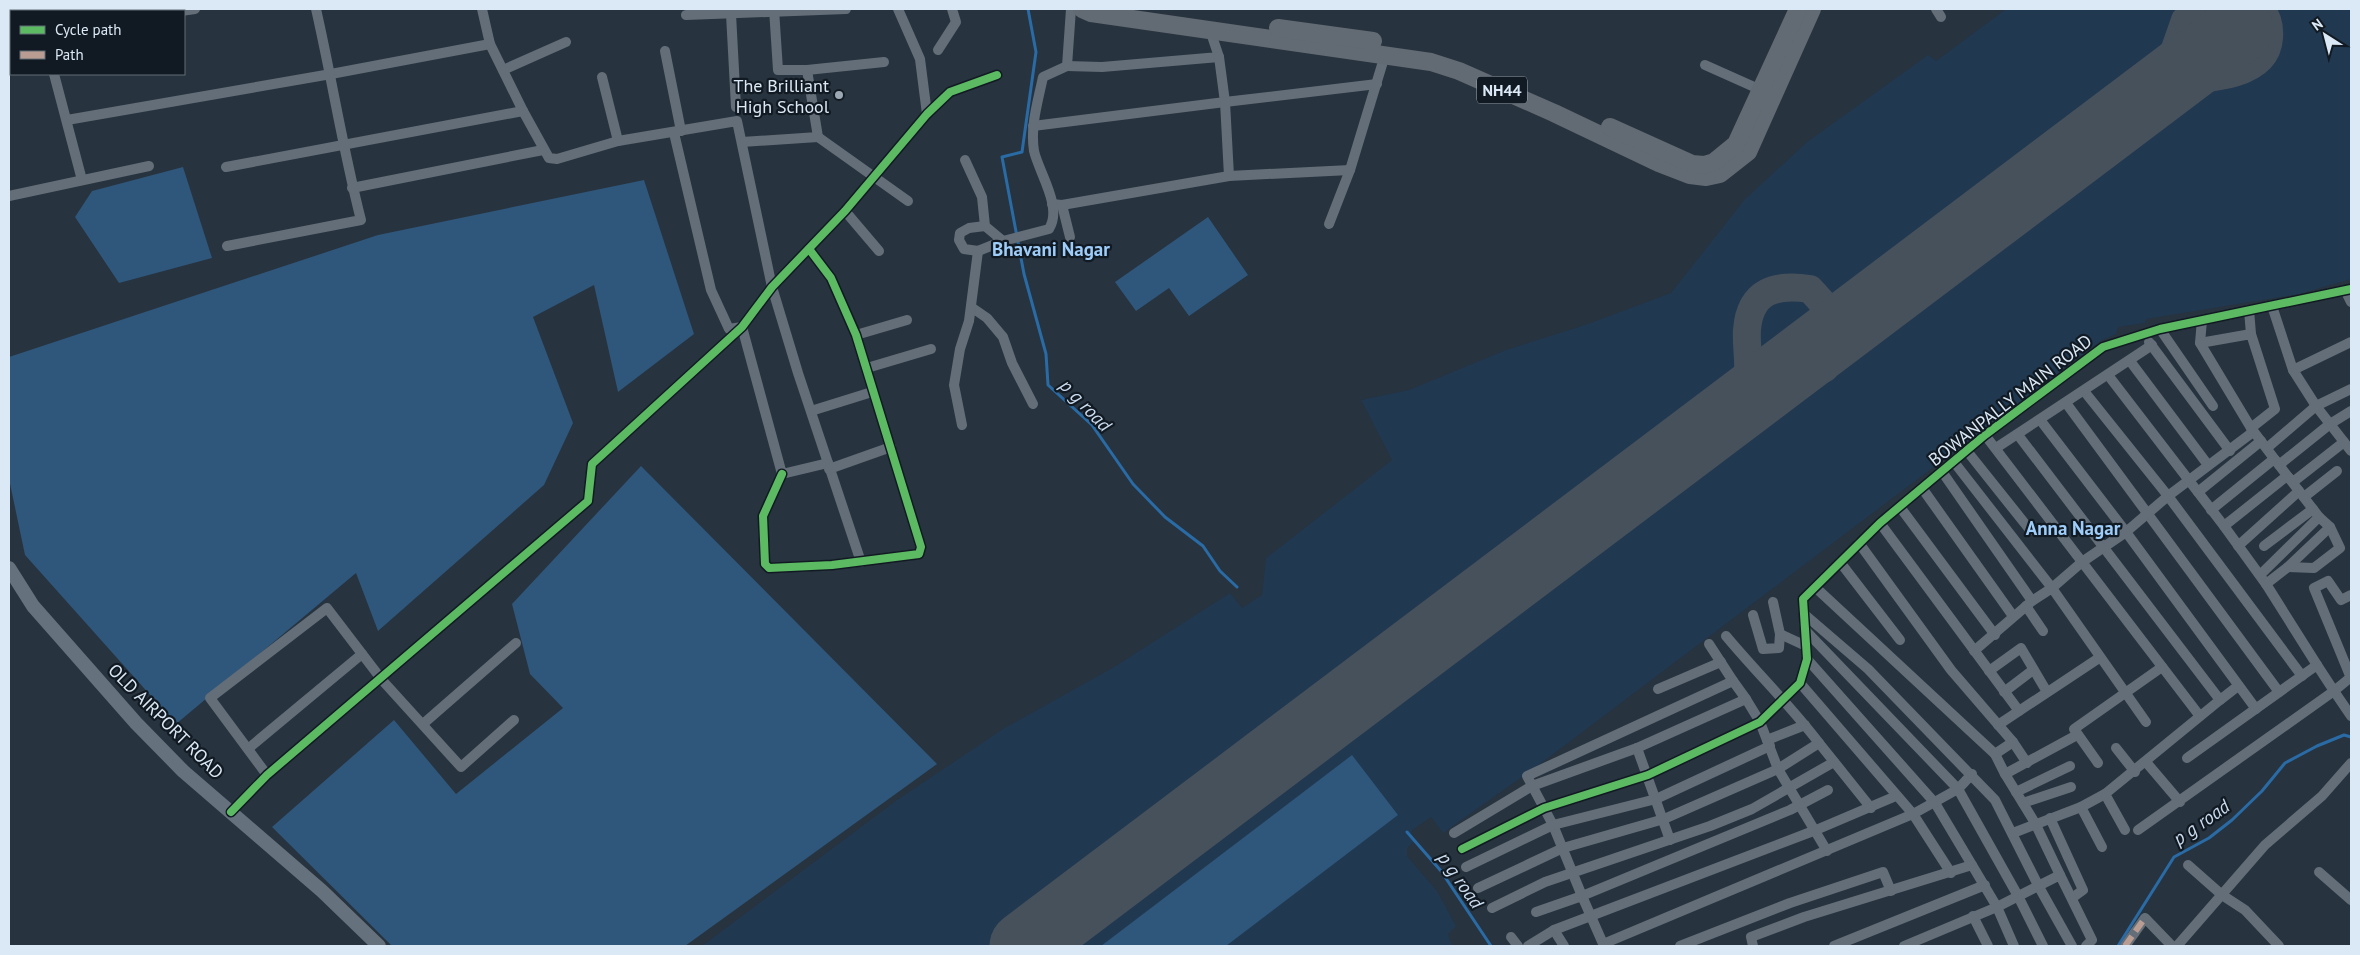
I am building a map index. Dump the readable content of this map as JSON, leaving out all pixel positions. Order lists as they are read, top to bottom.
{
  "streets": {
    "highway": ["NH44"],
    "main road": ["OLD AIRPORT ROAD"],
    "street": ["BOWANPALLY MAIN ROAD"]
  },
  "districts": ["Bhavani Nagar", "Anna Nagar"],
  "water": ["p g road"],
  "places": ["The Brilliant High School"],
  "legend": ["Cycle path", "Path"],
  "north": "top left"
}
